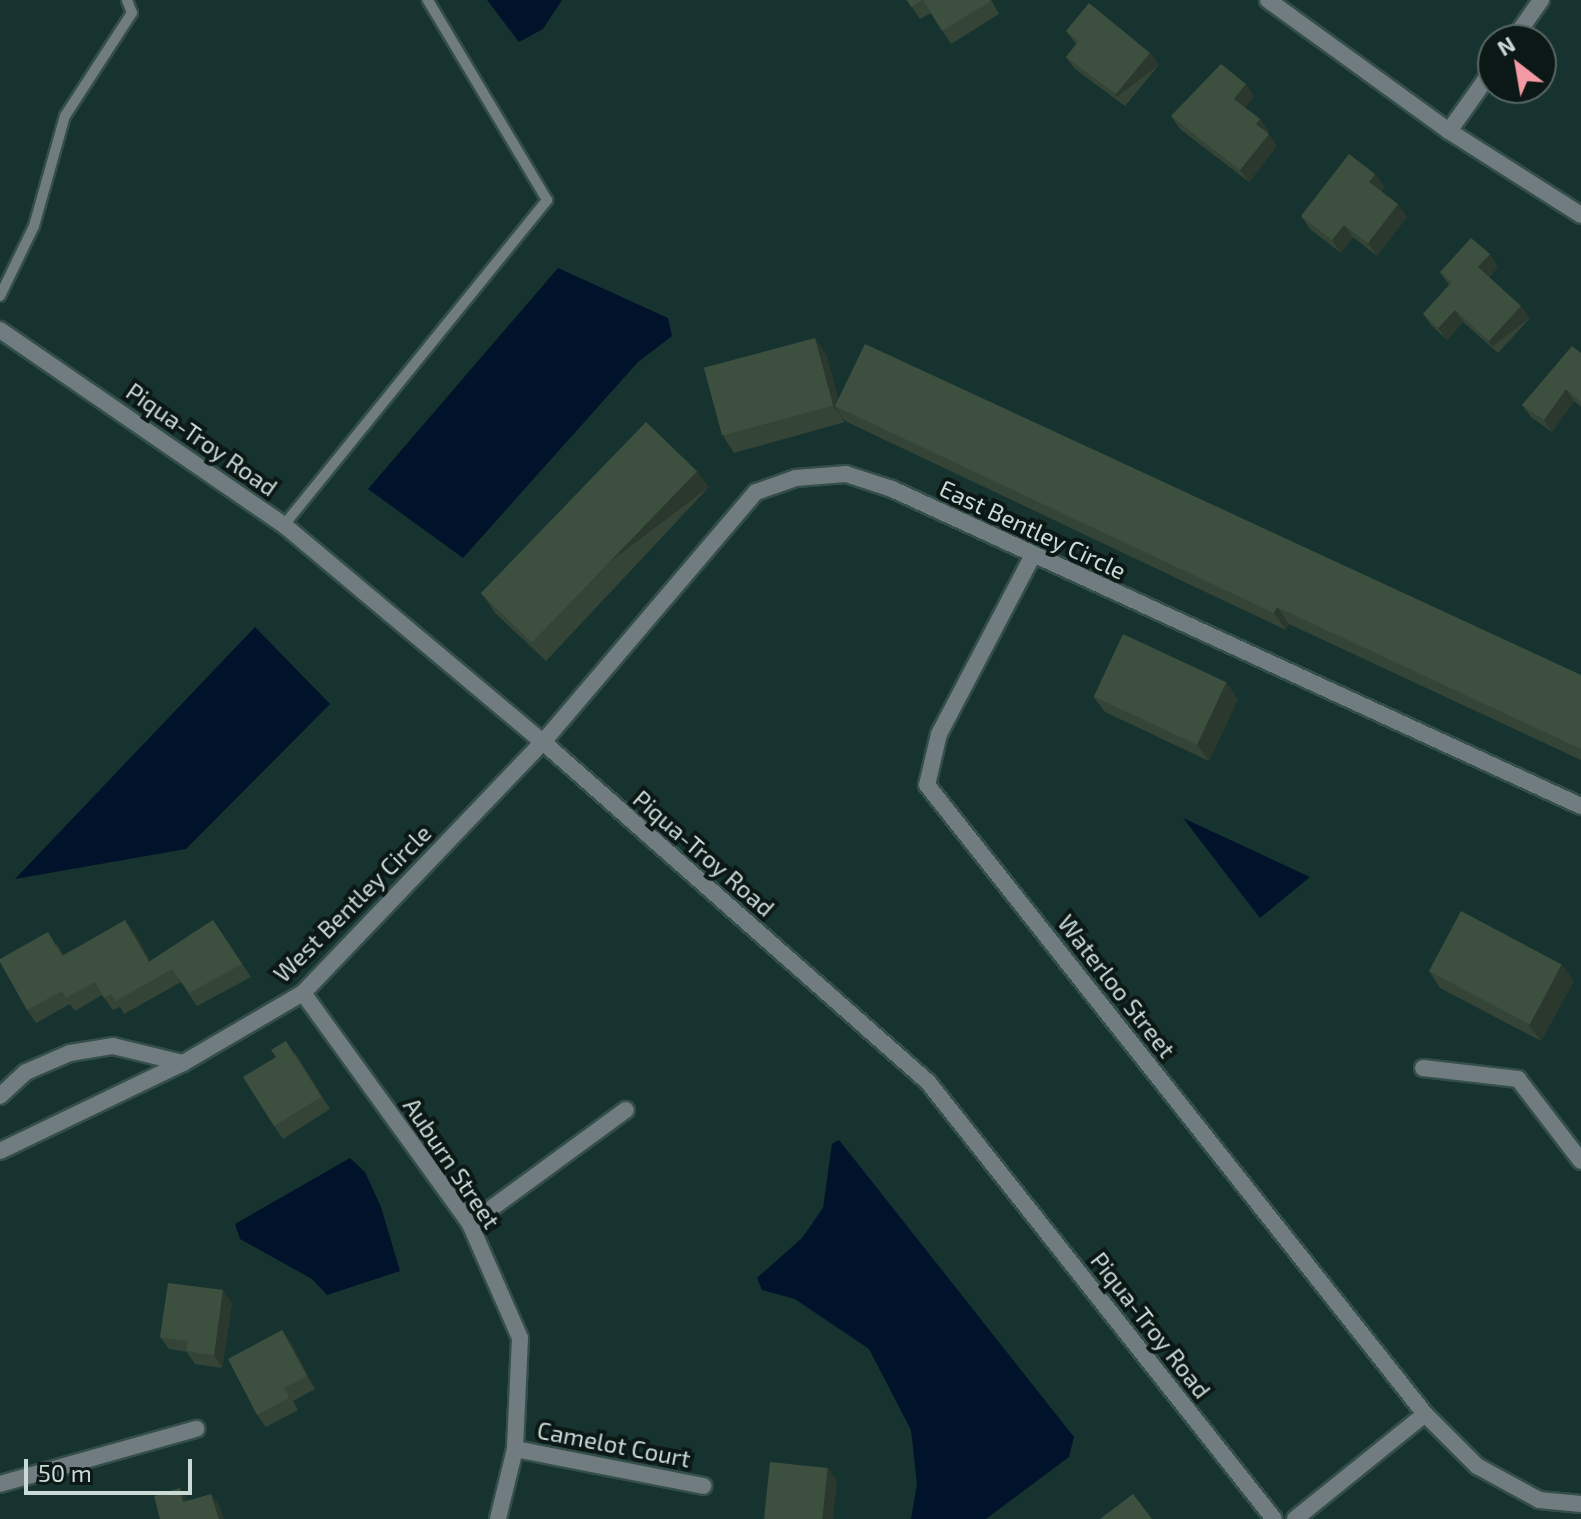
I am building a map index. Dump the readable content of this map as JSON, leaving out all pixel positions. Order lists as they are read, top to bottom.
{
  "streets": {
    "street": [
      "Piqua-Troy Road",
      "East Bentley Circle",
      "West Bentley Circle",
      "Waterloo Street",
      "Auburn Street",
      "Camelot Court"
    ]
  },
  "crossings": [
    ["Piqua-Troy Road", "East Bentley Circle"],
    ["Piqua-Troy Road", "West Bentley Circle"],
    ["East Bentley Circle", "West Bentley Circle"],
    ["East Bentley Circle", "Waterloo Street"],
    ["West Bentley Circle", "Auburn Street"],
    ["Auburn Street", "Camelot Court"]
  ],
  "scale_bar": "50 m",
  "north": "top left"
}
